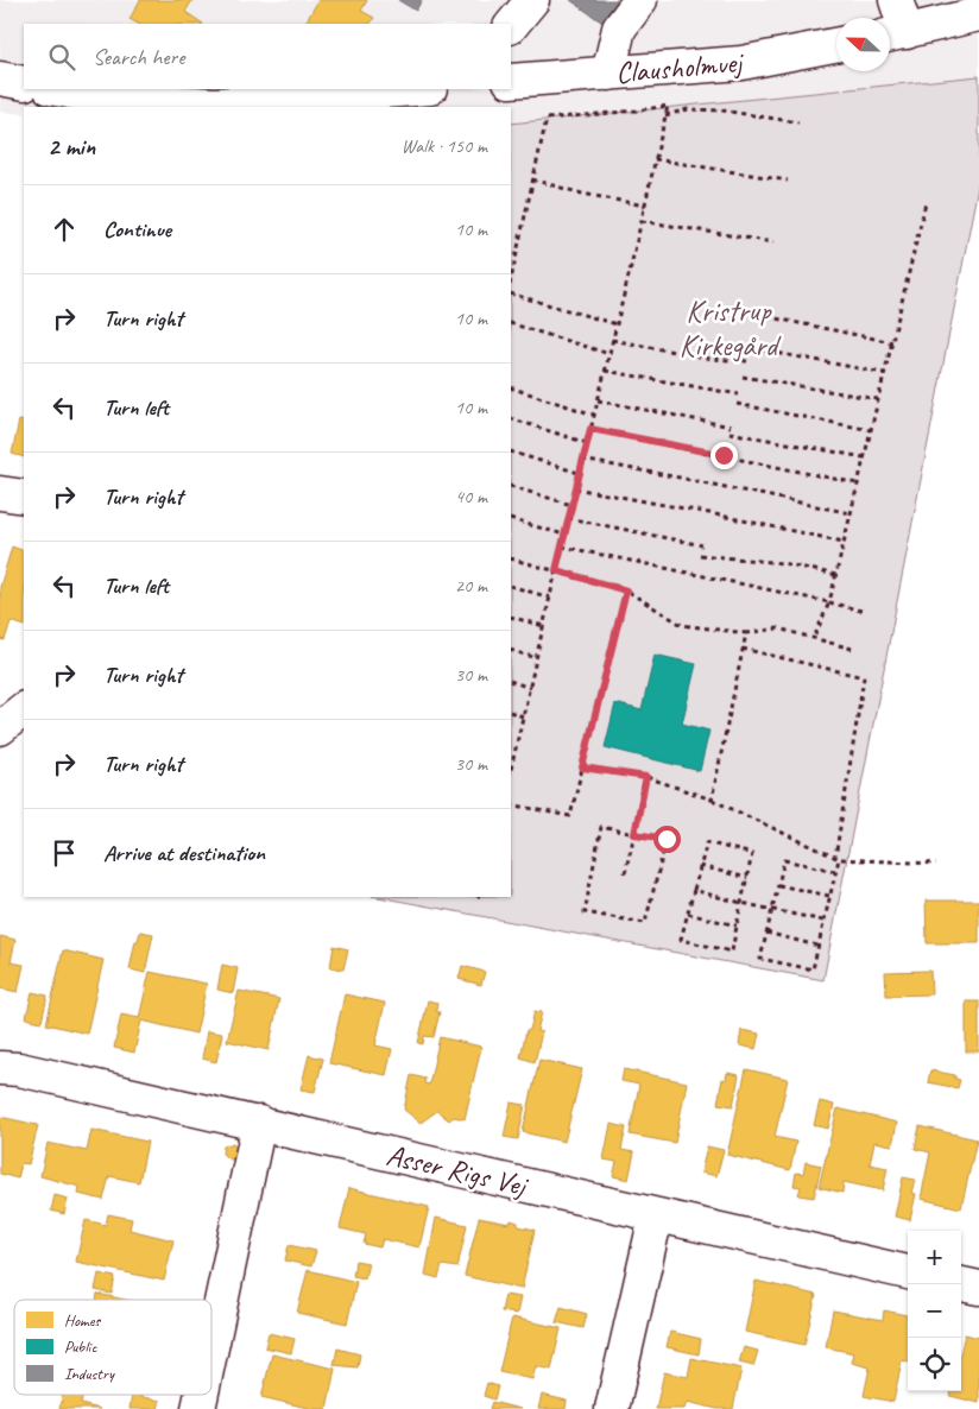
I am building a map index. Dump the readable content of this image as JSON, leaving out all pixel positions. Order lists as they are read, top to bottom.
{
  "streets": {
    "street": ["Clausholmvej", "Asser Rigs Vej"]
  },
  "parks": ["Kristrup Kirkegård"],
  "legend": ["Homes", "Public", "Industry"],
  "north": "left",
  "page": {
    "search": "Search here",
    "heading": ["2 min", "Walk · 150 m"],
    "list": [
      ["Continue", "10 m"],
      ["Turn right", "10 m"],
      ["Turn left", "10 m"],
      ["Turn right", "40 m"],
      ["Turn left", "20 m"],
      ["Turn right", "30 m"],
      ["Turn right", "30 m"],
      "Arrive at destination"
    ],
    "map_buttons": ["+", "−"]
  }
}
